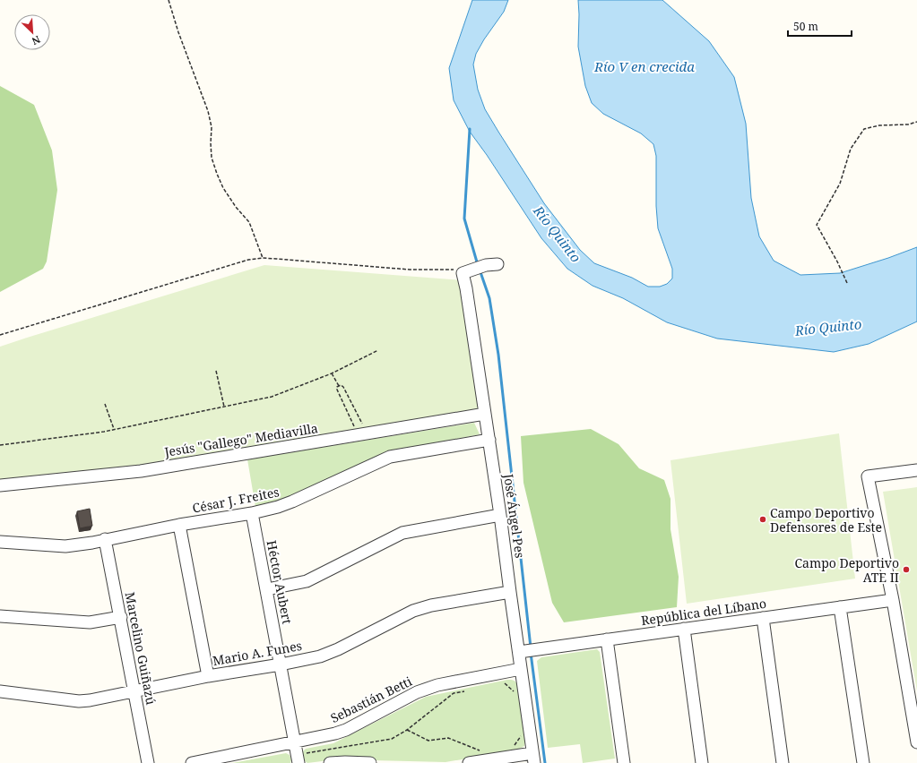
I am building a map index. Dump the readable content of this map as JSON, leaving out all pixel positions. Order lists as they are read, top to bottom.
{
  "streets": {
    "street": [
      "Jesús \"Gallego\" Mediavilla",
      "César J. Freites",
      "José Ángel Pes",
      "Héctor Aubert",
      "República del Líbano",
      "Marcelino Guiñazú",
      "Mario A. Funes",
      "Sebastián Betti"
    ]
  },
  "crossings": [
    ["Jesús \"Gallego\" Mediavilla", "José Ángel Pes"],
    ["César J. Freites", "José Ángel Pes"],
    ["César J. Freites", "Héctor Aubert"],
    ["César J. Freites", "Marcelino Guiñazú"],
    ["José Ángel Pes", "República del Líbano"],
    ["José Ángel Pes", "Mario A. Funes"],
    ["José Ángel Pes", "Sebastián Betti"],
    ["Héctor Aubert", "Mario A. Funes"],
    ["Héctor Aubert", "Sebastián Betti"],
    ["Marcelino Guiñazú", "Mario A. Funes"]
  ],
  "water": ["Río V en crecida", "Río Quinto"],
  "places": ["Campo Deportivo Defensores de Este", "Campo Deportivo ATE II"],
  "scale_bar": "50 m",
  "north": "bottom right"
}
